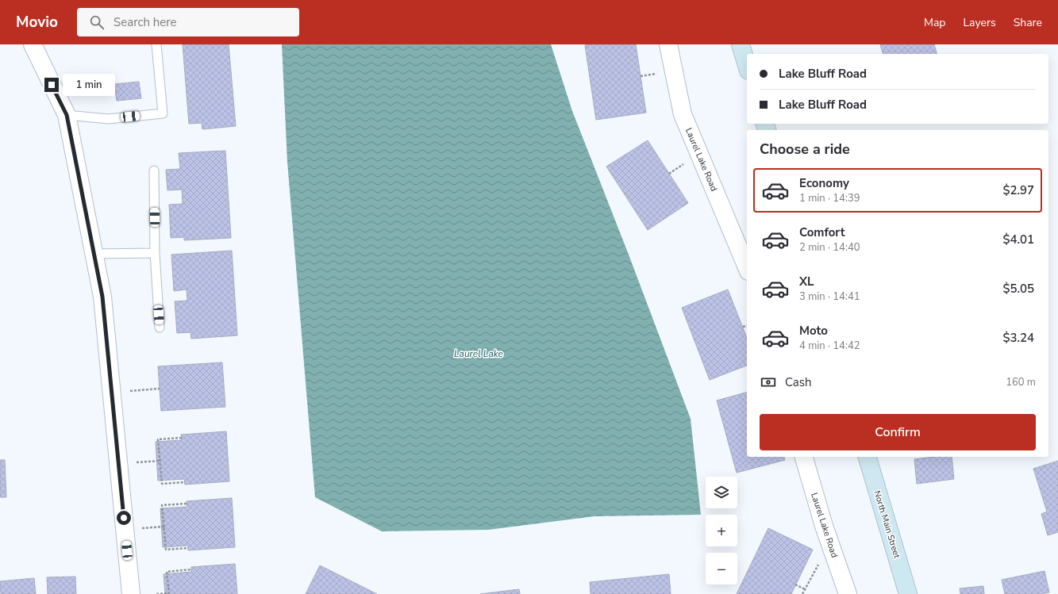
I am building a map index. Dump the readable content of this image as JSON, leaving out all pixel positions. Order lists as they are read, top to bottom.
{
  "streets": {
    "main road": ["North Main Street"],
    "street": ["Laurel Lake Road"]
  },
  "water": ["Laurel Lake"],
  "page": {
    "header": "Movio",
    "search": "Search here",
    "nav": ["Map", "Layers", "Share"],
    "banner": ["Lake Bluff Road", "Lake Bluff Road"],
    "bubble": "1 min",
    "heading": "Choose a ride",
    "list": [
      {
        "name": "Economy",
        "note": "1 min · 14:39",
        "value": "$2.97"
      },
      {
        "name": "Comfort",
        "note": "2 min · 14:40",
        "value": "$4.01"
      },
      {
        "name": "XL",
        "note": "3 min · 14:41",
        "value": "$5.05"
      },
      {
        "name": "Moto",
        "note": "4 min · 14:42",
        "value": "$3.24"
      }
    ],
    "pay": ["Cash", "160 m"],
    "buttons": "Confirm",
    "map_buttons": ["+", "−"]
  }
}
